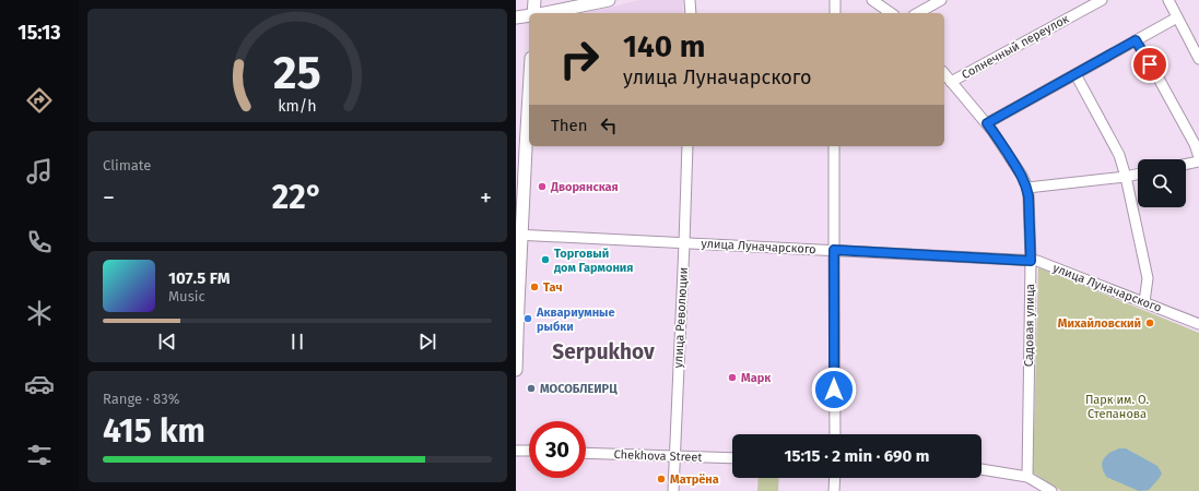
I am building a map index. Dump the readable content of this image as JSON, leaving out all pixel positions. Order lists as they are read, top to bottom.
{
  "streets": {
    "street": [
      "Солнечный переулок",
      "улица Луначарского",
      "улица Революции",
      "Садовая улица",
      "Chekhova Street"
    ]
  },
  "crossings": [
    ["Солнечный переулок", "Садовая улица"],
    ["улица Луначарского", "улица Революции"],
    ["улица Луначарского", "Садовая улица"],
    ["улица Революции", "Chekhova Street"]
  ],
  "districts": ["Serpukhov"],
  "parks": ["Парк им. О. Степанова"],
  "places": [
    "Дворянская",
    "Торговый дом Гармония",
    "Тач",
    "Аквариумные рыбки",
    "Михайловский",
    "Марк",
    "МОСОБЛЕИРЦ",
    "Матрёнa"
  ],
  "page": {
    "tabs": "15:13",
    "turn": ["140 m", "улица Луначарского"],
    "then": "Then",
    "tile": [
      "Climate",
      ["Range · 83%", "415 km"]
    ],
    "heat": ["−", "22°", "+"],
    "song": ["107.5 FM", "Music"],
    "limit": "30",
    "trip": "15:15 · 2 min · 690 m",
    "gauge": ["25", "km/h"]
  }
}
